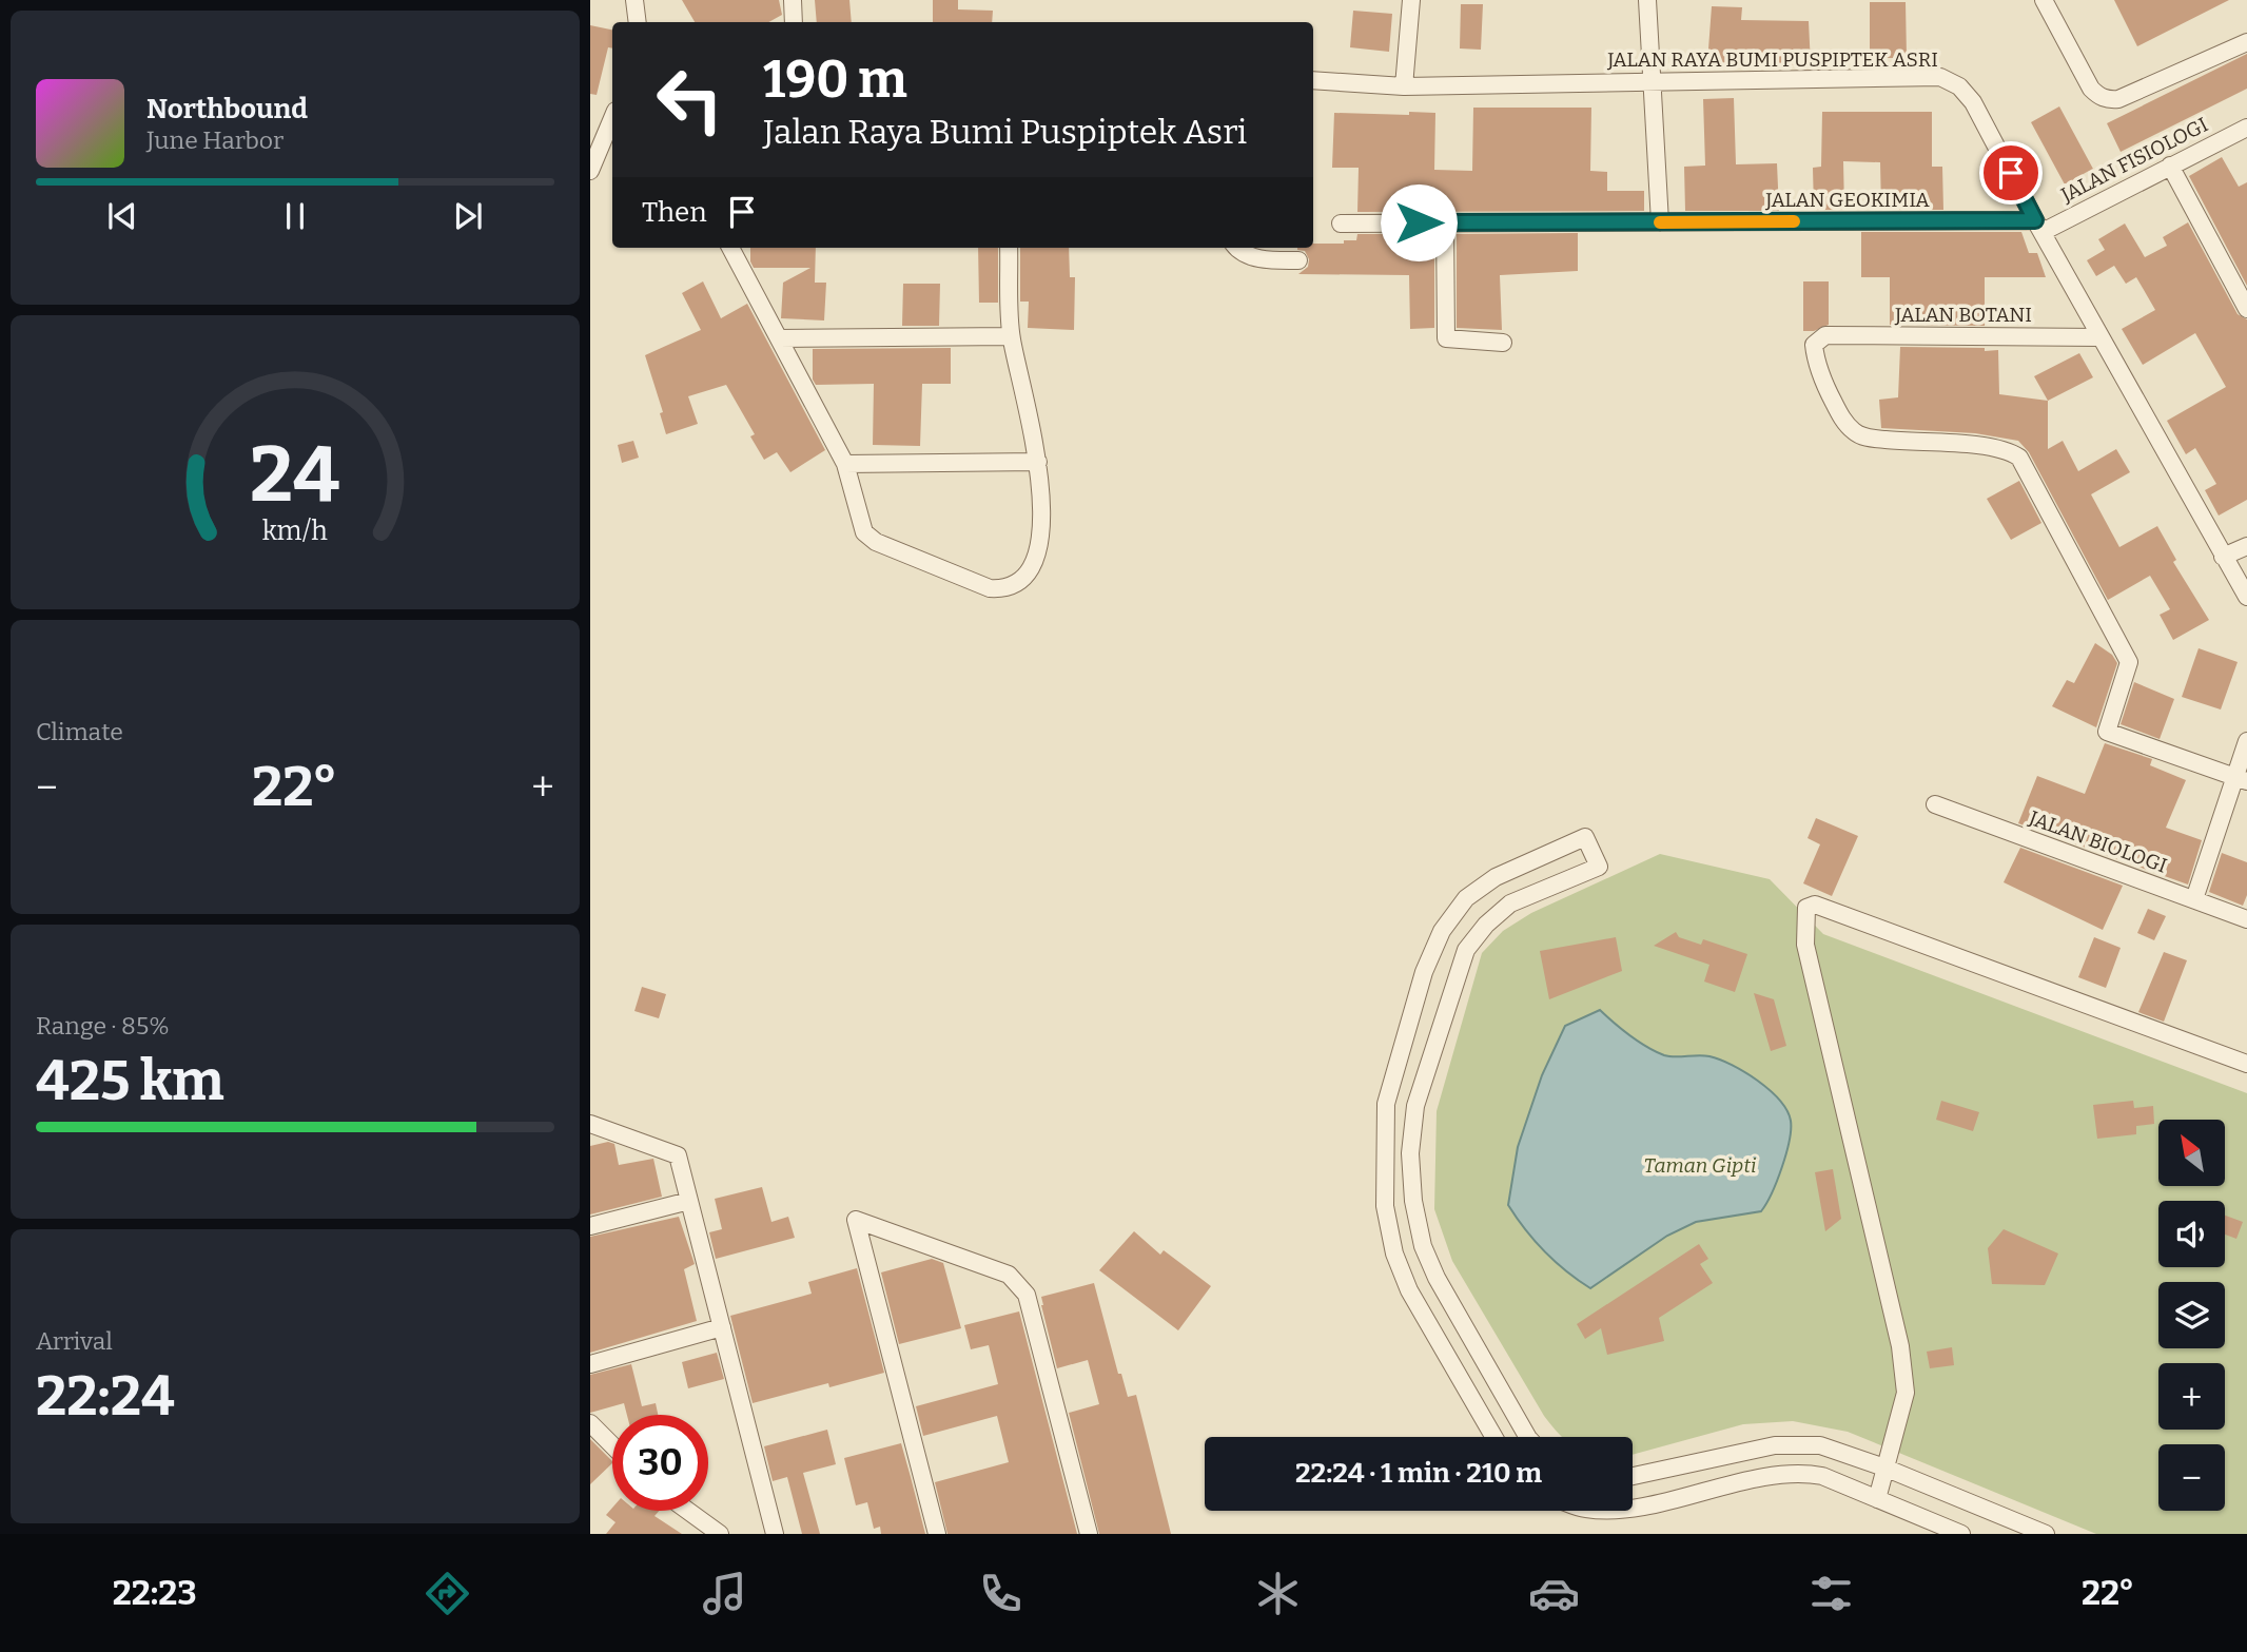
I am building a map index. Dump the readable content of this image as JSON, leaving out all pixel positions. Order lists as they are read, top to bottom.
{
  "streets": {
    "street": [
      "JALAN RAYA BUMI PUSPIPTEK ASRI",
      "JALAN FISIOLOGI",
      "JALAN GEOKIMIA",
      "JALAN BOTANI",
      "JALAN BIOLOGI"
    ]
  },
  "crossings": [
    ["JALAN RAYA BUMI PUSPIPTEK ASRI", "JALAN FISIOLOGI"],
    ["JALAN RAYA BUMI PUSPIPTEK ASRI", "JALAN GEOKIMIA"],
    ["JALAN RAYA BUMI PUSPIPTEK ASRI", "JALAN BOTANI"],
    ["JALAN FISIOLOGI", "JALAN GEOKIMIA"]
  ],
  "parks": ["Taman Gipti"],
  "north": "top left",
  "page": {
    "turn": ["190 m", "Jalan Raya Bumi Puspiptek Asri"],
    "song": ["Northbound", "June Harbor"],
    "then": "Then",
    "tile": [
      "Climate",
      ["Range · 85%", "425 km"],
      ["Arrival", "22:24"]
    ],
    "heat": ["−", "22°", "+"],
    "map_buttons": ["+", "−"],
    "limit": "30",
    "trip": "22:24 · 1 min · 210 m",
    "tabs": ["22:23", "22°"],
    "gauge": ["24", "km/h"]
  }
}
